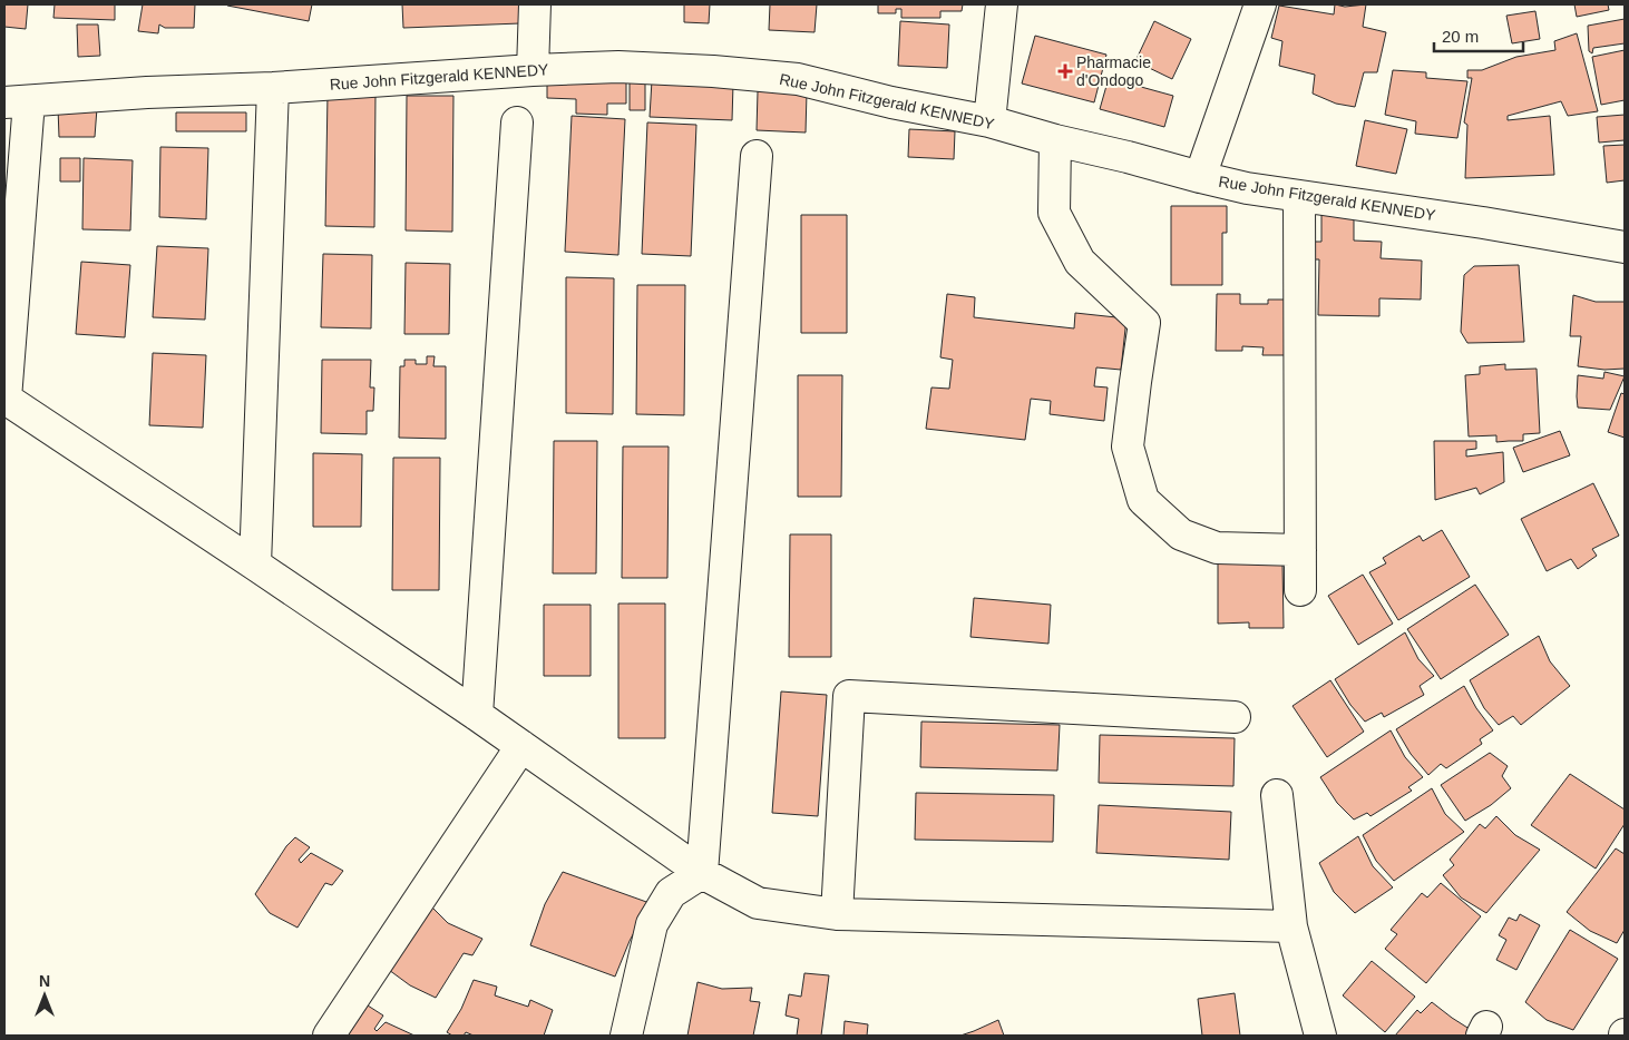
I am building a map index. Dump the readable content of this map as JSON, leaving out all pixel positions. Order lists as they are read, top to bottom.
{
  "streets": {
    "street": ["Rue John Fitzgerald KENNEDY"]
  },
  "places": {
    "health": ["Pharmacie d'Ondogo"]
  },
  "scale_bar": "20 m",
  "north": "top"
}
